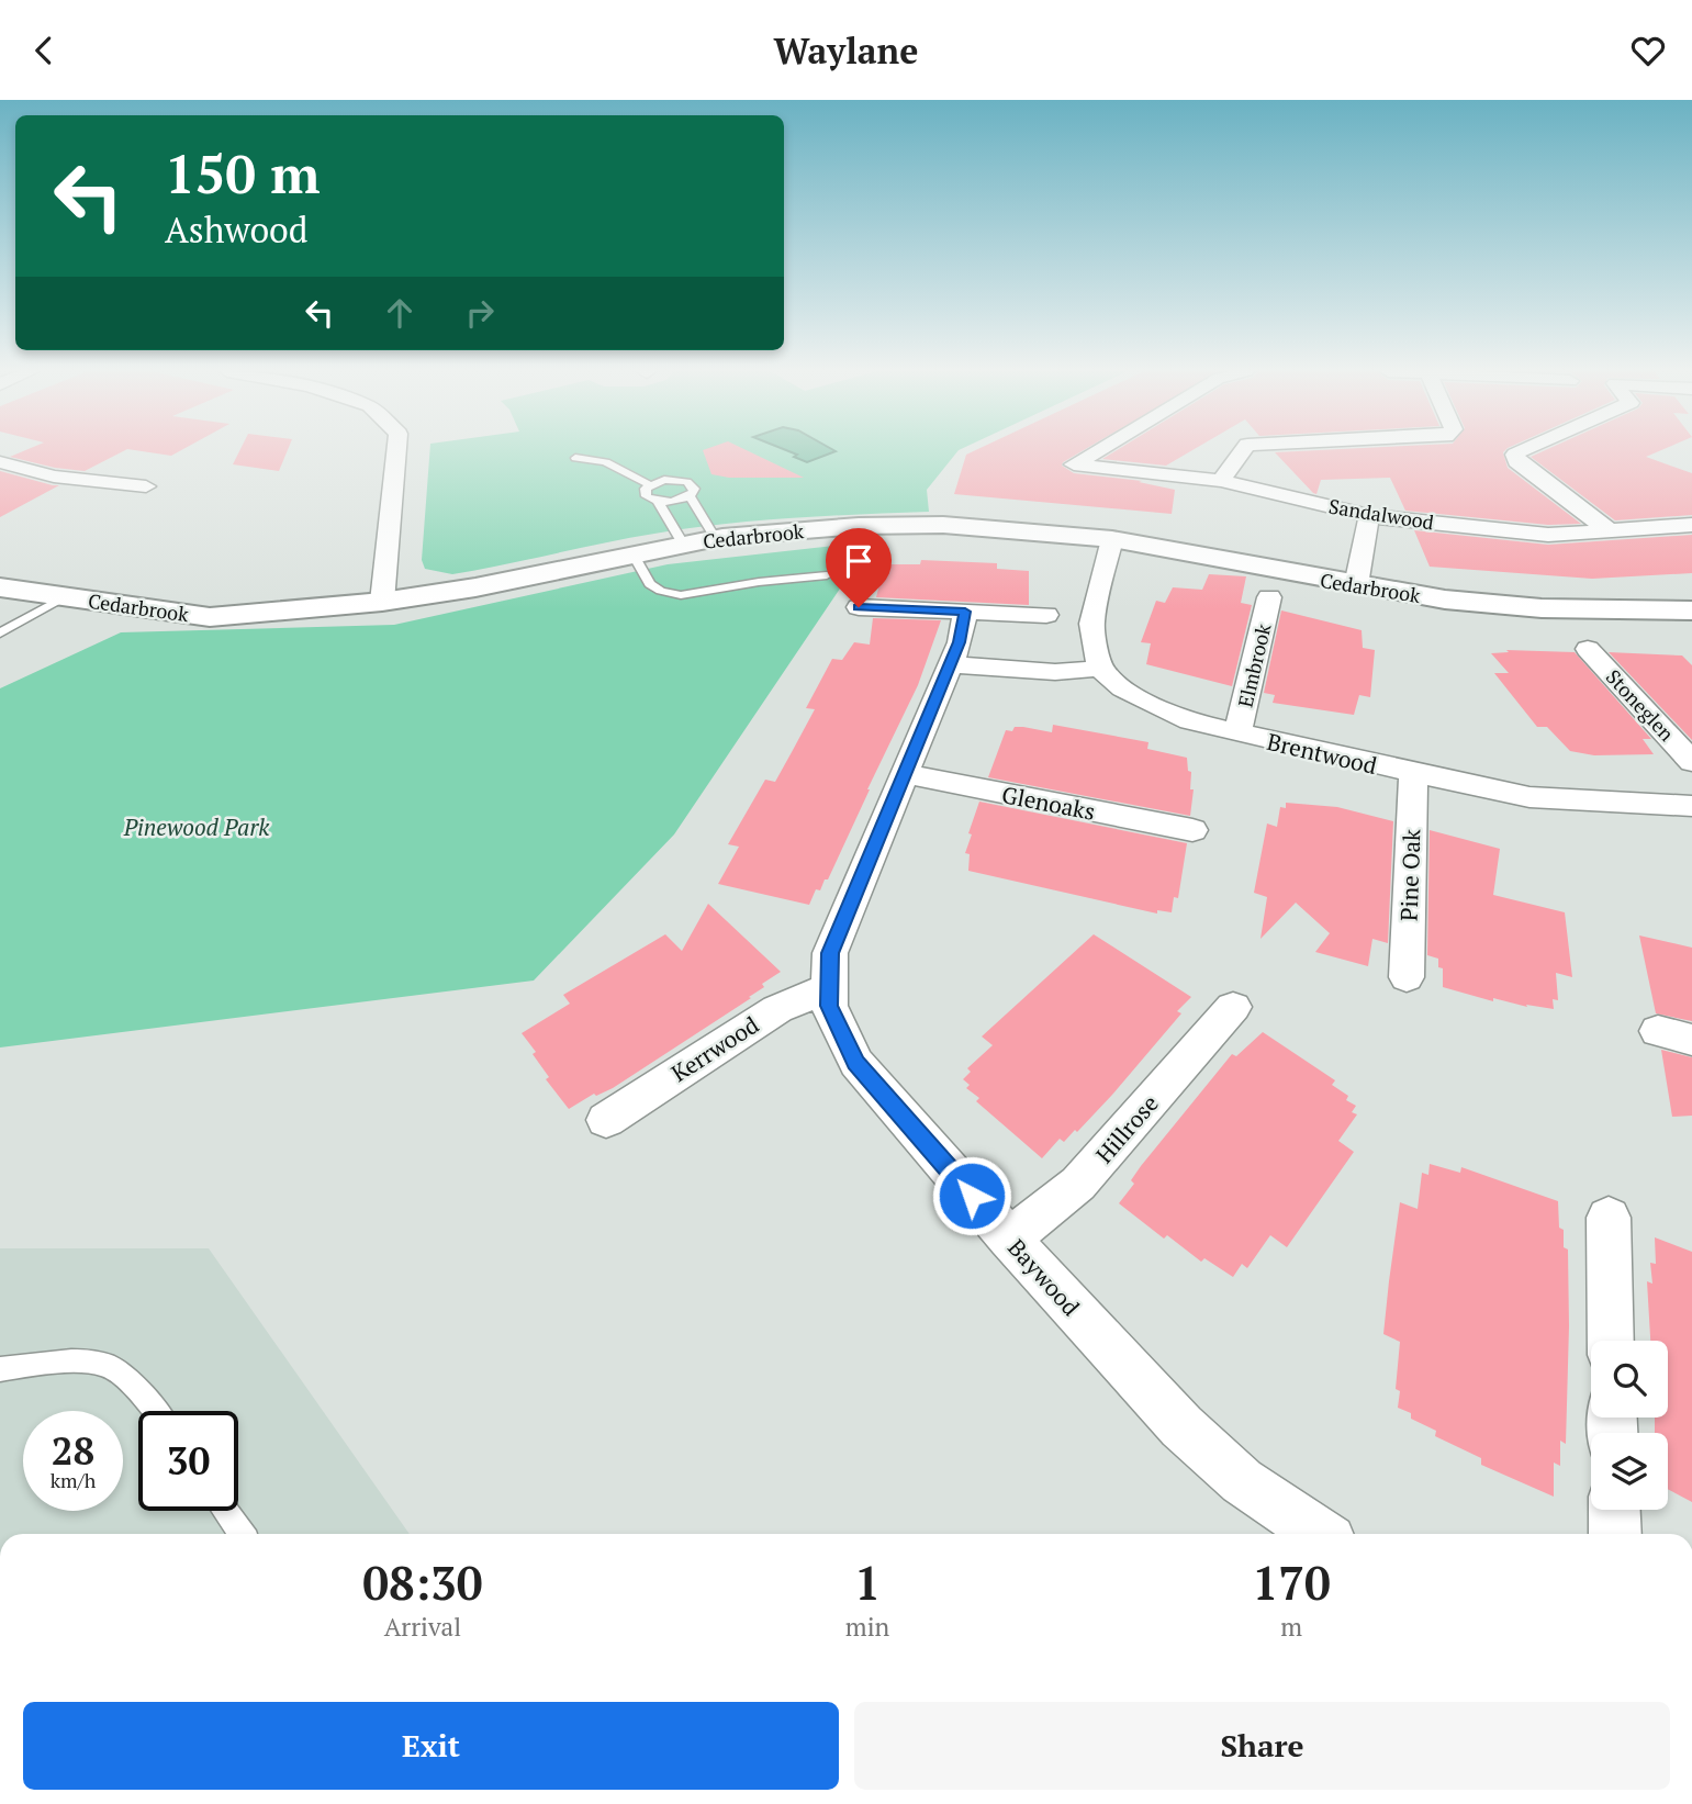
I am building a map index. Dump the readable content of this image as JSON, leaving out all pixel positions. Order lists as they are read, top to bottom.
{
  "streets": {
    "street": [
      "Sandalwood",
      "Cedarbrook",
      "Elmbrook",
      "Stoneglen",
      "Brentwood",
      "Glenoaks",
      "Pine Oak",
      "Kerrwood",
      "Hillrose",
      "Baywood"
    ]
  },
  "crossings": [
    ["Elmbrook", "Brentwood"],
    ["Brentwood", "Pine Oak"],
    ["Glenoaks", "Baywood"],
    ["Kerrwood", "Baywood"],
    ["Hillrose", "Baywood"]
  ],
  "parks": ["Pinewood Park"],
  "page": {
    "header": "Waylane",
    "turn": ["150 m", "Ashwood"],
    "speed": "28 km/h",
    "limit": "30",
    "eta": [
      "08:30",
      "Arrival",
      "1",
      "min",
      "170",
      "m"
    ],
    "buttons": ["Exit", "Share"]
  }
}
